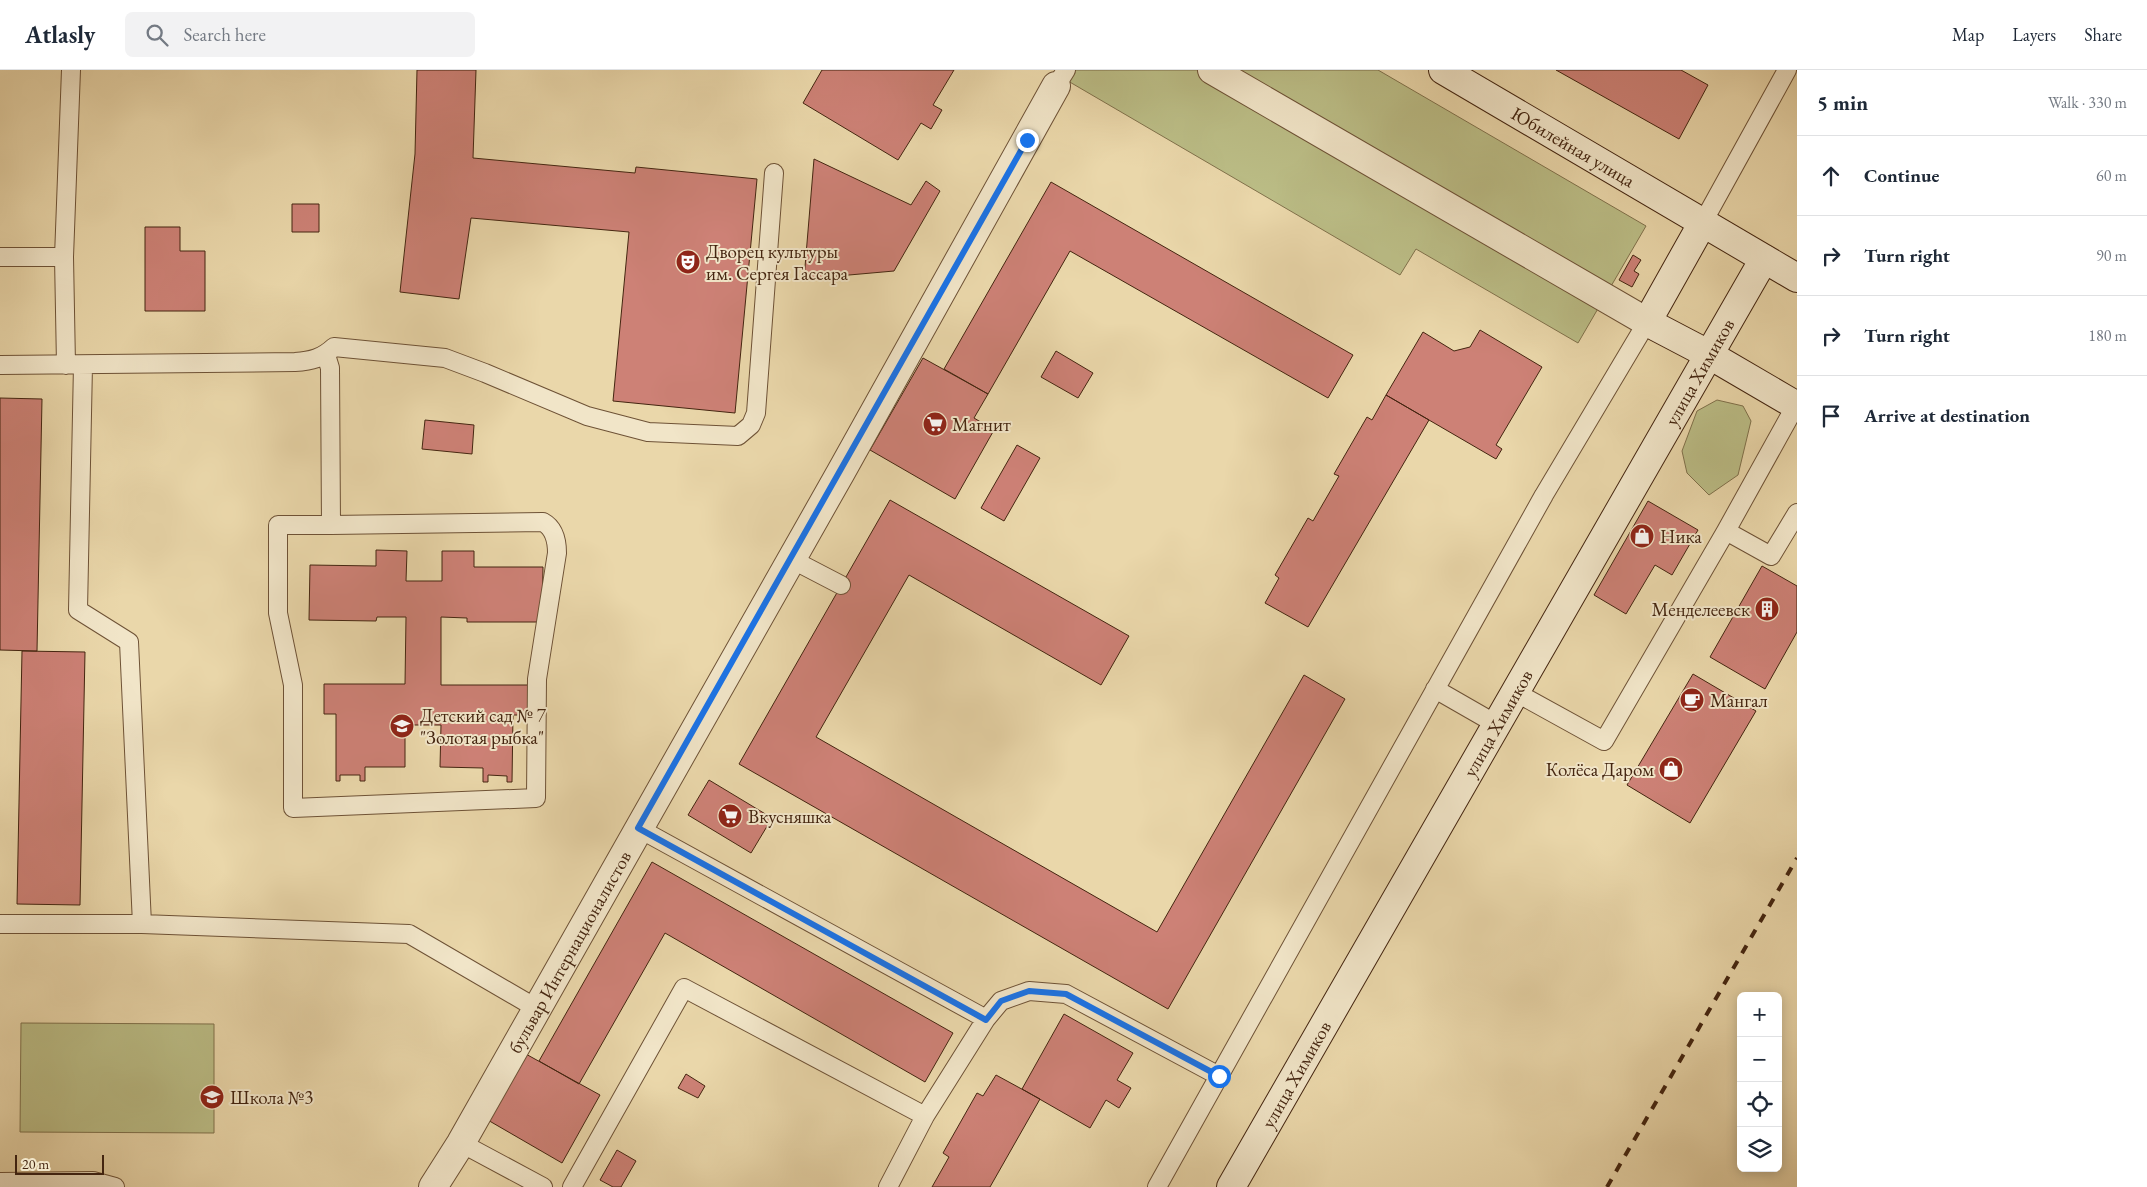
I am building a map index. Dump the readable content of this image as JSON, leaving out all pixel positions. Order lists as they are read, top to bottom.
{
  "streets": {
    "street": ["Юбилейная улица", "улица Химиков", "бульвар Интернационалистов"]
  },
  "crossings": [
    ["Юбилейная улица", "улица Химиков"]
  ],
  "places": {
    "theatre": ["Дворец культуры им. Сергея Гассара"],
    "supermarket": ["Магнит", "Вкусняшка"],
    "shop": ["Ника", "Колёса Даром"],
    "building": ["Менделеевск"],
    "cafe": ["Мангал"],
    "school or university": ["Детский сад № 7 \"Золотая рыбка\"", "Школа №3"]
  },
  "scale_bar": "20 m",
  "page": {
    "header": "Atlasly",
    "search": "Search here",
    "nav": ["Map", "Layers", "Share"],
    "heading": ["5 min", "Walk · 330 m"],
    "list": [
      ["Continue", "60 m"],
      ["Turn right", "90 m"],
      ["Turn right", "180 m"],
      "Arrive at destination"
    ],
    "map_buttons": ["+", "−"],
    "scale": "20 m"
  }
}
